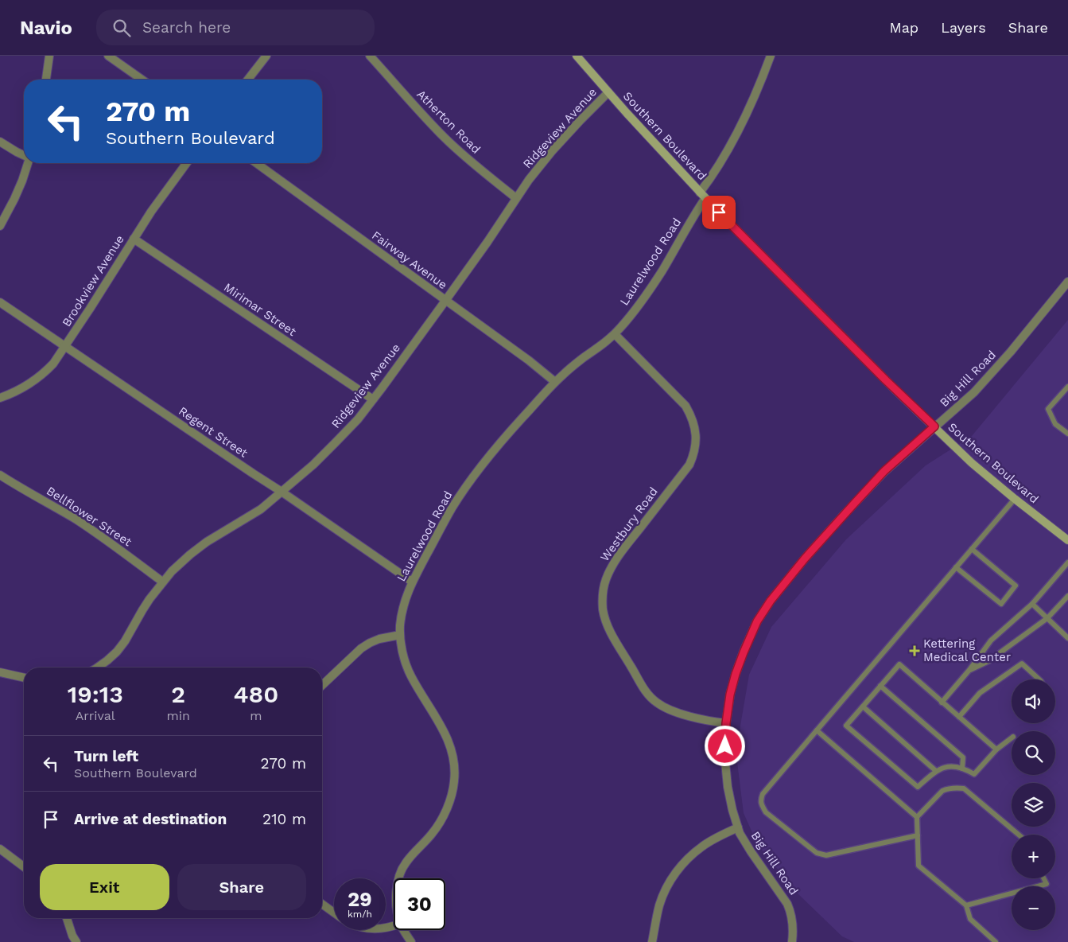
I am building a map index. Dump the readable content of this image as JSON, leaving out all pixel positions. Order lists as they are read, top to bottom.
{
  "streets": {
    "street": [
      "Atherton Road",
      "Ridgeview Avenue",
      "Southern Boulevard",
      "Fairway Avenue",
      "Laurelwood Road",
      "Brookview Avenue",
      "Mirimar Street",
      "Big Hill Road",
      "Regent Street",
      "Bellflower Street",
      "Westbury Road"
    ]
  },
  "crossings": [
    ["Atherton Road", "Ridgeview Avenue"],
    ["Ridgeview Avenue", "Southern Boulevard"],
    ["Ridgeview Avenue", "Fairway Avenue"],
    ["Ridgeview Avenue", "Mirimar Street"],
    ["Ridgeview Avenue", "Regent Street"],
    ["Ridgeview Avenue", "Bellflower Street"],
    ["Southern Boulevard", "Laurelwood Road"],
    ["Southern Boulevard", "Big Hill Road"],
    ["Fairway Avenue", "Laurelwood Road"],
    ["Laurelwood Road", "Regent Street"],
    ["Laurelwood Road", "Westbury Road"],
    ["Brookview Avenue", "Mirimar Street"],
    ["Brookview Avenue", "Regent Street"],
    ["Big Hill Road", "Westbury Road"]
  ],
  "places": {
    "health": ["Kettering Medical Center"]
  },
  "page": {
    "header": "Navio",
    "search": "Search here",
    "nav": ["Map", "Layers", "Share"],
    "turn": ["270 m", "Southern Boulevard"],
    "eta": [
      "19:13",
      "Arrival",
      "2",
      "min",
      "480",
      "m"
    ],
    "map_buttons": ["+", "−"],
    "list": [
      {
        "name": "Turn left",
        "note": "Southern Boulevard",
        "value": "270 m"
      },
      {
        "name": "Arrive at destination",
        "value": "210 m"
      }
    ],
    "buttons": ["Exit", "Share"],
    "speed": "29 km/h",
    "limit": "30"
  }
}
